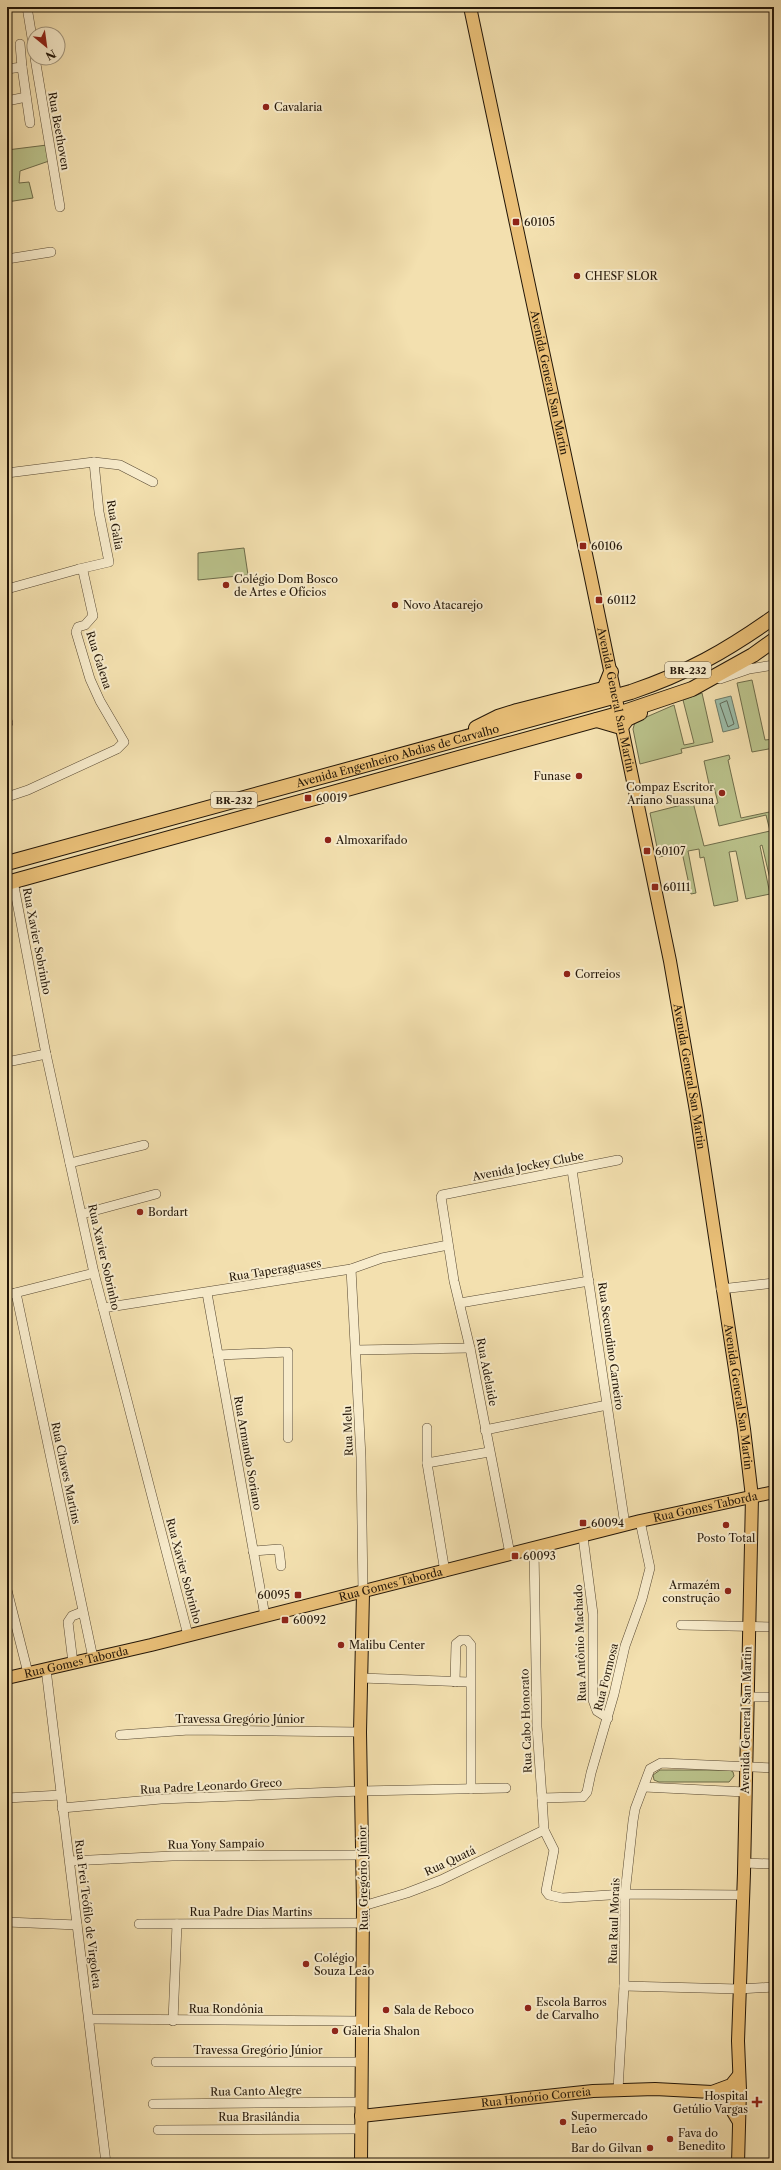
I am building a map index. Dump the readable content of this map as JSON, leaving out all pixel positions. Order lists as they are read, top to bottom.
{
  "streets": {
    "highway": ["BR-232", "Avenida Engenheiro Abdias de Carvalho"],
    "main road": [
      "Avenida General San Martin",
      "Rua Gomes Taborda",
      "Rua Gregório Júnior",
      "Rua Honório Correia"
    ],
    "street": [
      "Rua Beethoven",
      "Rua Galia",
      "Rua Galena",
      "Rua Xavier Sobrinho",
      "Avenida Jockey Clube",
      "Rua Taperaguases",
      "Rua Secundino Carneiro",
      "Rua Adelaide",
      "Rua Melu",
      "Rua Armando Soriano",
      "Rua Chaves Martins",
      "Rua Antônio Machado",
      "Rua Formosa",
      "Travessa Gregório Júnior",
      "Rua Cabo Honorato",
      "Rua Padre Leonardo Greco",
      "Rua Yony Sampaio",
      "Rua Quatá",
      "Rua Padre Dias Martins",
      "Rua Frei Teófilo de Virgoleta",
      "Rua Raul Morais",
      "Rua Rondônia",
      "Rua Canto Alegre",
      "Rua Brasilândia"
    ]
  },
  "crossings": [
    ["Avenida General San Martin", "Avenida Engenheiro Abdias de Carvalho"],
    ["Avenida General San Martin", "Rua Gomes Taborda"],
    ["Avenida General San Martin", "Rua Raul Morais"],
    ["Avenida General San Martin", "Rua Honório Correia"],
    ["Rua Galia", "Rua Galena"],
    ["Avenida Engenheiro Abdias de Carvalho", "Rua Xavier Sobrinho"],
    ["Rua Xavier Sobrinho", "Rua Taperaguases"],
    ["Rua Xavier Sobrinho", "Rua Gomes Taborda"],
    ["Avenida Jockey Clube", "Rua Secundino Carneiro"],
    ["Avenida Jockey Clube", "Rua Adelaide"],
    ["Rua Taperaguases", "Rua Adelaide"],
    ["Rua Taperaguases", "Rua Melu"],
    ["Rua Taperaguases", "Rua Armando Soriano"],
    ["Rua Secundino Carneiro", "Rua Gomes Taborda"],
    ["Rua Adelaide", "Rua Gomes Taborda"],
    ["Rua Melu", "Rua Gomes Taborda"],
    ["Rua Melu", "Rua Gregório Júnior"],
    ["Rua Armando Soriano", "Rua Gomes Taborda"],
    ["Rua Chaves Martins", "Rua Gomes Taborda"],
    ["Rua Gomes Taborda", "Rua Antônio Machado"],
    ["Rua Gomes Taborda", "Rua Formosa"],
    ["Rua Gomes Taborda", "Rua Cabo Honorato"],
    ["Rua Gomes Taborda", "Rua Gregório Júnior"],
    ["Rua Gomes Taborda", "Rua Frei Teófilo de Virgoleta"],
    ["Rua Antônio Machado", "Rua Formosa"],
    ["Rua Formosa", "Rua Cabo Honorato"],
    ["Travessa Gregório Júnior", "Rua Gregório Júnior"],
    ["Rua Cabo Honorato", "Rua Quatá"],
    ["Rua Cabo Honorato", "Rua Raul Morais"],
    ["Rua Padre Leonardo Greco", "Rua Gregório Júnior"],
    ["Rua Padre Leonardo Greco", "Rua Frei Teófilo de Virgoleta"],
    ["Rua Yony Sampaio", "Rua Gregório Júnior"],
    ["Rua Yony Sampaio", "Rua Frei Teófilo de Virgoleta"],
    ["Rua Quatá", "Rua Gregório Júnior"],
    ["Rua Gregório Júnior", "Rua Padre Dias Martins"],
    ["Rua Gregório Júnior", "Rua Rondônia"],
    ["Rua Gregório Júnior", "Rua Canto Alegre"],
    ["Rua Gregório Júnior", "Rua Honório Correia"],
    ["Rua Gregório Júnior", "Rua Brasilândia"],
    ["Rua Frei Teófilo de Virgoleta", "Rua Rondônia"],
    ["Rua Raul Morais", "Rua Honório Correia"]
  ],
  "places": {
    "other": [
      "Cavalaria",
      "CHESF SLOR",
      "Colégio Dom Bosco de Artes e Ofícios",
      "Novo Atacarejo",
      "Funase",
      "Compaz Escritor Ariano Suassuna",
      "Almoxarifado",
      "Correios",
      "Bordart",
      "Posto Total",
      "Armazém construção",
      "Malibu Center",
      "Colégio Souza Leão",
      "Escola Barros de Carvalho",
      "Sala de Reboco",
      "Galeria Shalon",
      "Supermercado Leão",
      "Fava do Benedito",
      "Bar do Gilvan"
    ],
    "transit": [
      "60105",
      "60106",
      "60112",
      "60019",
      "60107",
      "60111",
      "60094",
      "60093",
      "60095",
      "60092"
    ],
    "health": ["Hospital Getúlio Vargas"]
  },
  "north": "bottom right"
}
